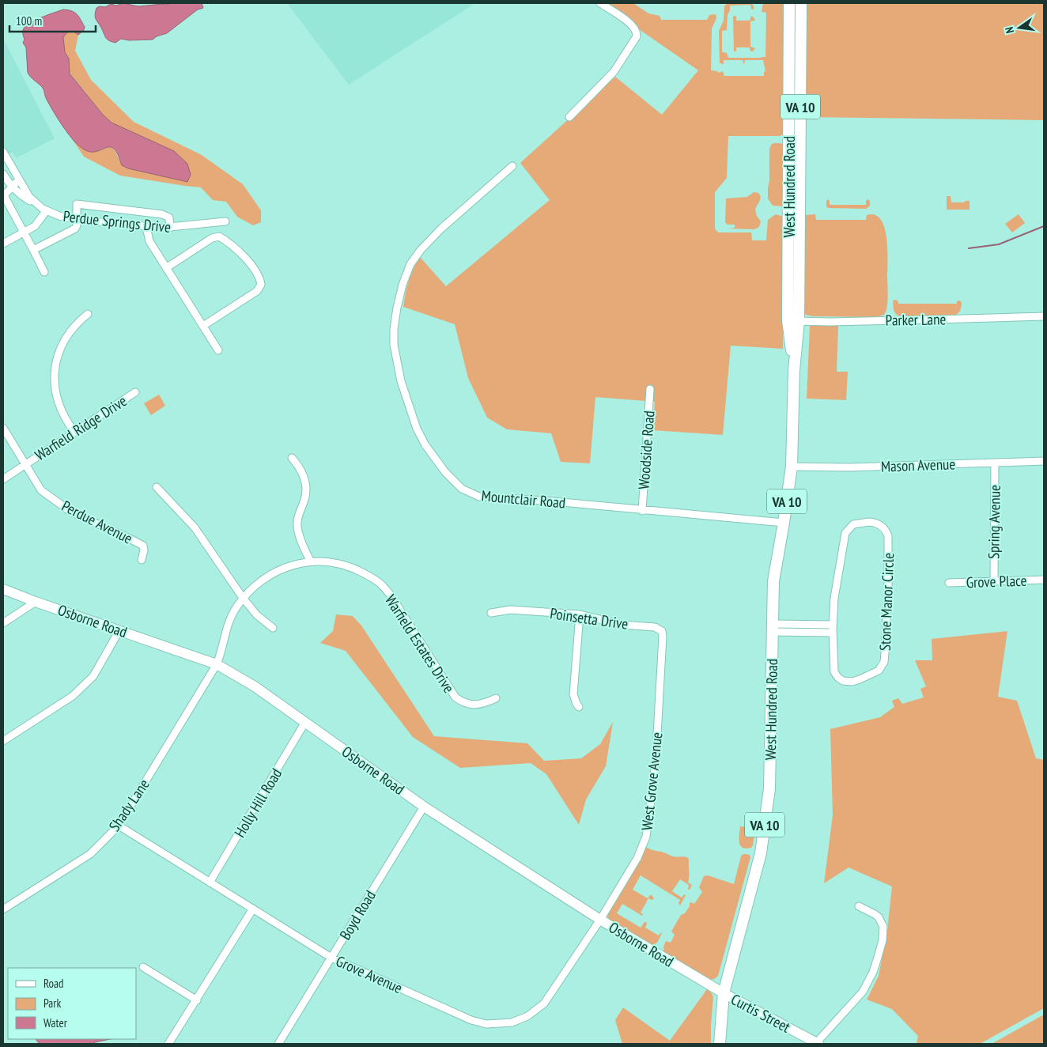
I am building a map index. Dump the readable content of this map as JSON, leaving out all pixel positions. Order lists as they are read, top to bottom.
{
  "streets": {
    "main road": ["VA 10", "West Hundred Road"],
    "street": [
      "Perdue Springs Drive",
      "Parker Lane",
      "Warfield Ridge Drive",
      "Woodside Road",
      "Mason Avenue",
      "Mountclair Road",
      "Perdue Avenue",
      "Spring Avenue",
      "Grove Place",
      "Stone Manor Circle",
      "Poinsetta Drive",
      "Osborne Road",
      "Warfield Estates Drive",
      "West Grove Avenue",
      "Holly Hill Road",
      "Shady Lane",
      "Boyd Road",
      "Grove Avenue",
      "Curtis Street"
    ]
  },
  "crossings": [
    ["West Hundred Road", "Parker Lane"],
    ["West Hundred Road", "Mason Avenue"],
    ["West Hundred Road", "Mountclair Road"],
    ["West Hundred Road", "Osborne Road"],
    ["West Hundred Road", "Curtis Street"],
    ["Warfield Ridge Drive", "Perdue Avenue"],
    ["Woodside Road", "Mountclair Road"],
    ["Mason Avenue", "Spring Avenue"],
    ["Spring Avenue", "Grove Place"],
    ["Poinsetta Drive", "West Grove Avenue"],
    ["Osborne Road", "Warfield Estates Drive"],
    ["Osborne Road", "West Grove Avenue"],
    ["Osborne Road", "Holly Hill Road"],
    ["Osborne Road", "Shady Lane"],
    ["Osborne Road", "Boyd Road"],
    ["Osborne Road", "Grove Avenue"],
    ["Osborne Road", "Curtis Street"],
    ["Warfield Estates Drive", "Shady Lane"],
    ["West Grove Avenue", "Grove Avenue"],
    ["Holly Hill Road", "Grove Avenue"],
    ["Shady Lane", "Grove Avenue"],
    ["Boyd Road", "Grove Avenue"]
  ],
  "legend": ["Road", "Park", "Water"],
  "scale_bar": "100 m",
  "north": "left"
}
